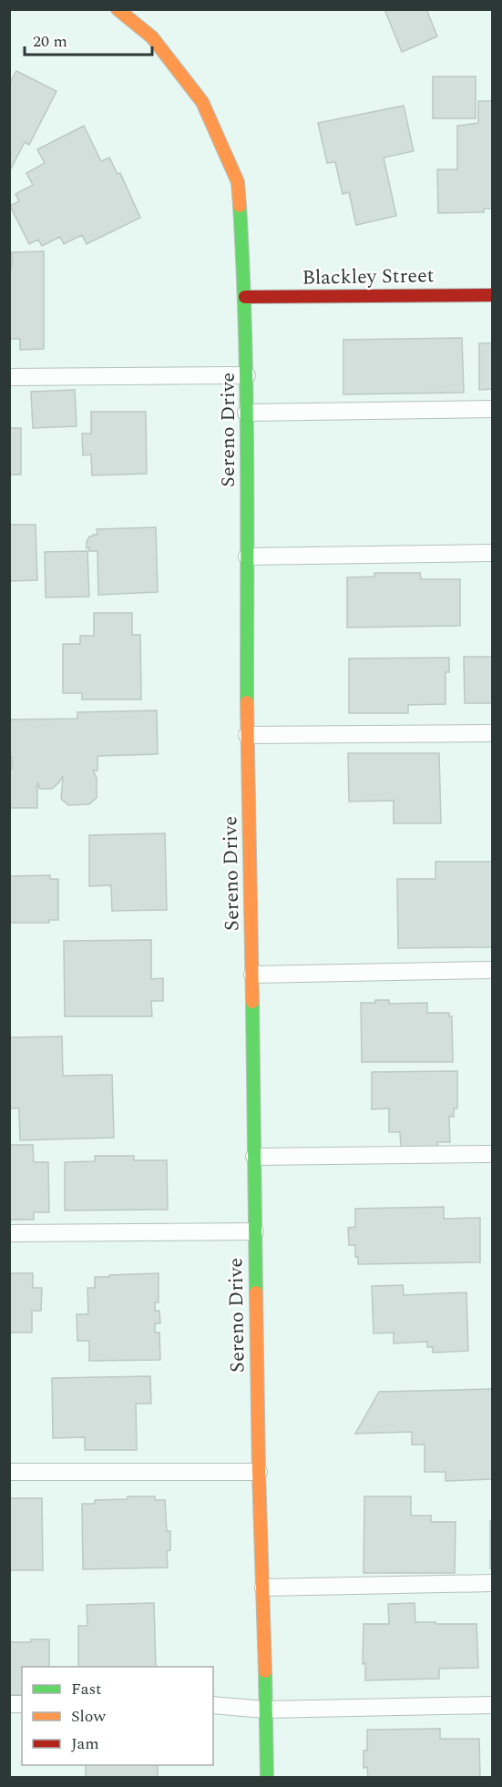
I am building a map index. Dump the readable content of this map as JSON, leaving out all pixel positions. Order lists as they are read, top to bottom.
{
  "streets": {
    "street": ["Blackley Street", "Sereno Drive"]
  },
  "crossings": [
    ["Blackley Street", "Sereno Drive"]
  ],
  "legend": ["Fast", "Slow", "Jam"],
  "scale_bar": "20 m"
}
